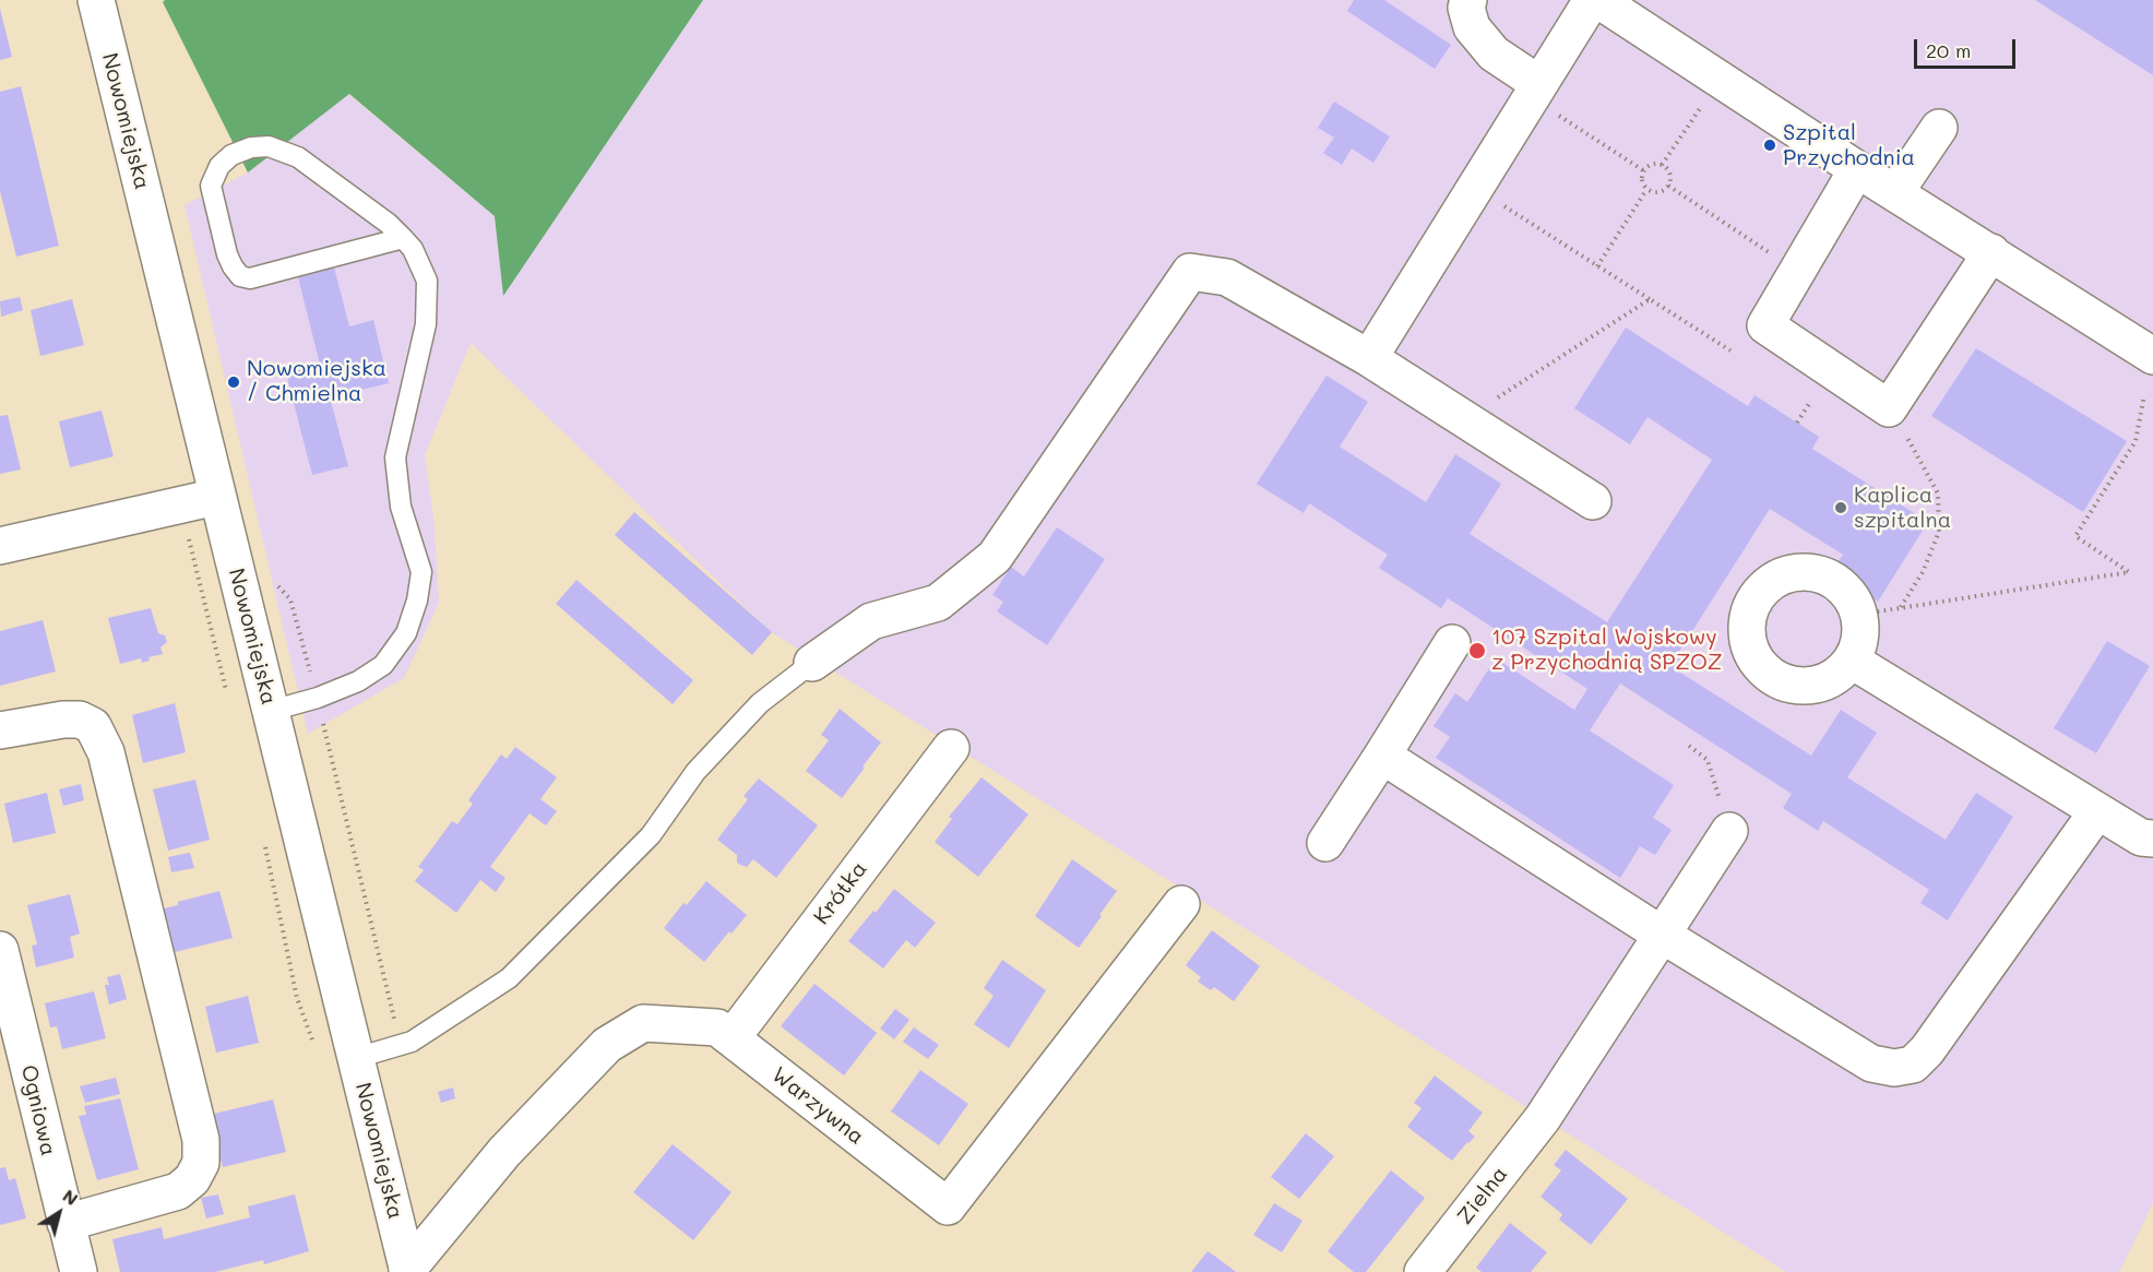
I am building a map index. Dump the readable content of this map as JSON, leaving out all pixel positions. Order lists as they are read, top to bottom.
{
  "streets": {
    "street": [
      "Nowomiejska",
      "Krótka",
      "Warzywna",
      "Ogniowa",
      "Zielna"
    ]
  },
  "crossings": [
    ["Nowomiejska", "Warzywna"],
    ["Krótka", "Warzywna"]
  ],
  "places": [
    "Szpital Przychodnia",
    "Nowomiejska / Chmielna",
    "Kaplica szpitalna",
    "107 Szpital Wojskowy z Przychodnią SPZOZ"
  ],
  "scale_bar": "20 m",
  "north": "top right"
}
